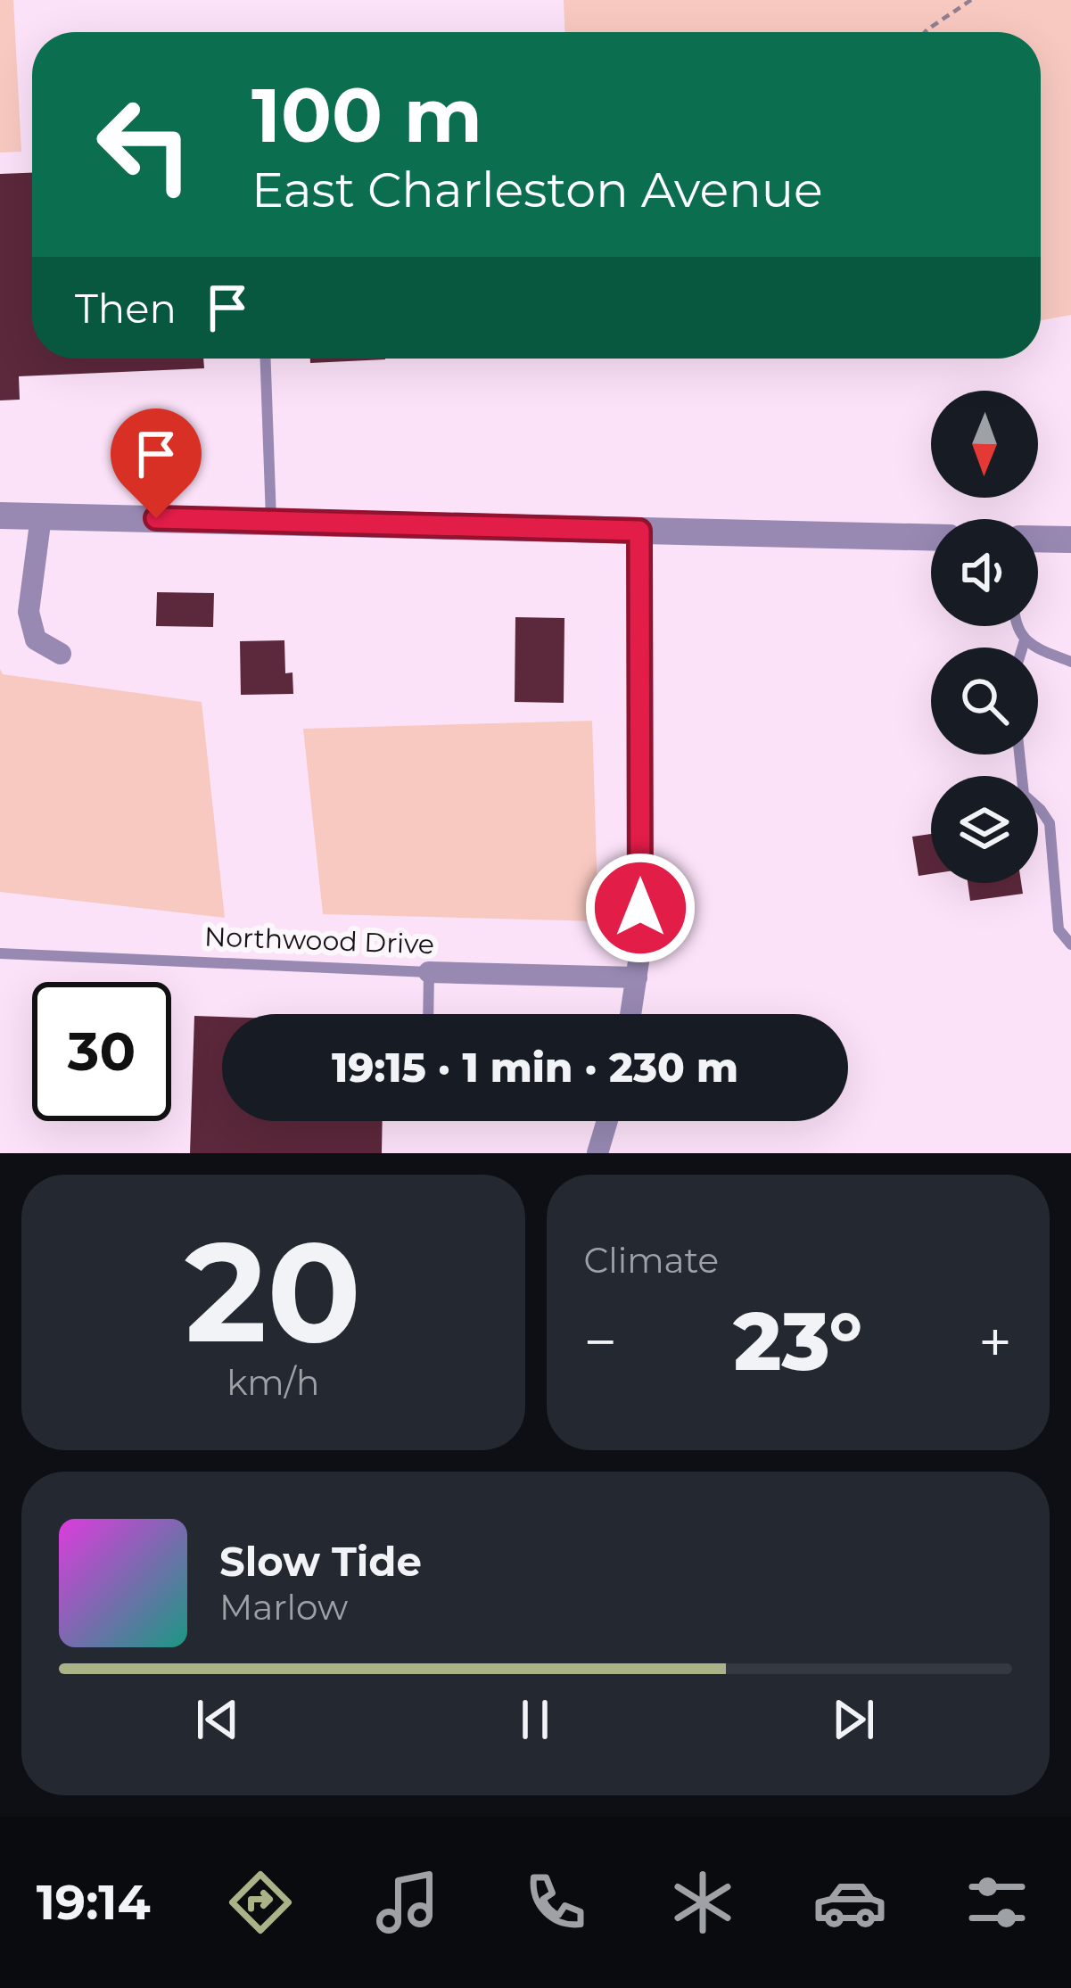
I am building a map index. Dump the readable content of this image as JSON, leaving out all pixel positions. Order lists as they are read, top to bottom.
{
  "streets": {
    "street": ["Northwood Drive"]
  },
  "north": "bottom",
  "page": {
    "turn": ["100 m", "East Charleston Avenue"],
    "then": "Then",
    "limit": "30",
    "trip": "19:15 · 1 min · 230 m",
    "tile": [
      ["20", "km/h"],
      "Climate"
    ],
    "heat": ["−", "23°", "+"],
    "song": ["Slow Tide", "Marlow"],
    "tabs": "19:14"
  }
}
